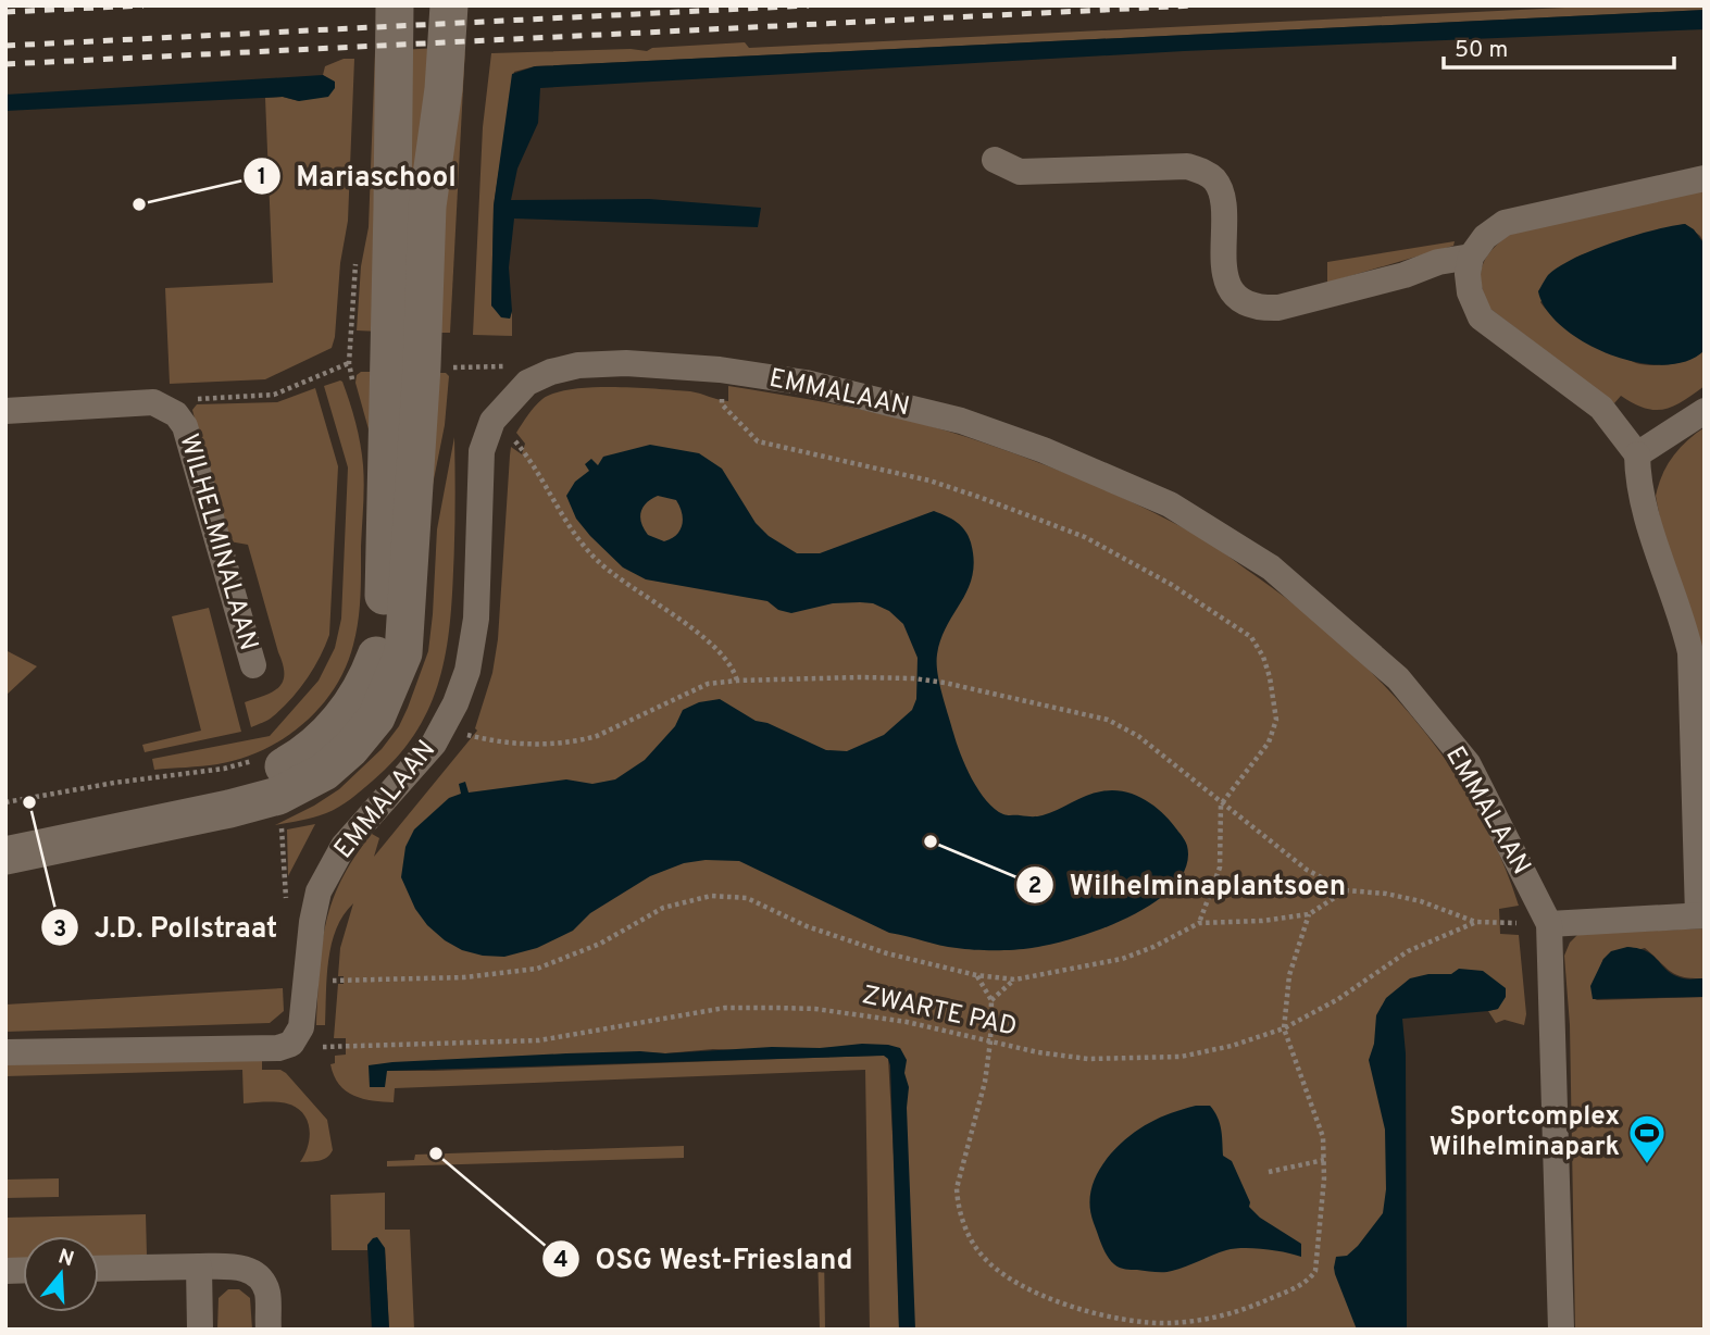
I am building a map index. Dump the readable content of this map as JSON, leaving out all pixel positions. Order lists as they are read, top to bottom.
{
  "streets": {
    "street": ["EMMALAAN", "WILHELMINALAAN"],
    "path": ["ZWARTE PAD"]
  },
  "crossings": [
    ["EMMALAAN", "ZWARTE PAD"]
  ],
  "places": {
    "other": [
      "Mariaschool",
      "J.D. Pollstraat",
      "Wilhelminaplantsoen",
      "OSG West-Friesland"
    ],
    "sports": ["Sportcomplex Wilhelminapark"]
  },
  "scale_bar": "50 m",
  "north": "top"
}
